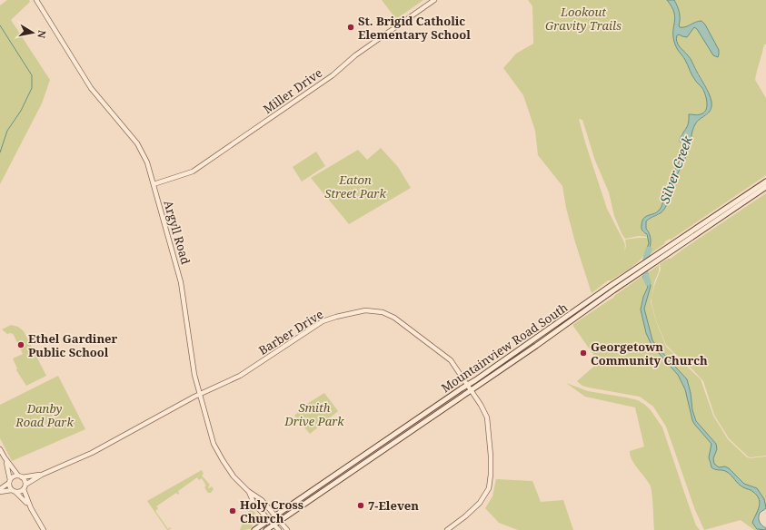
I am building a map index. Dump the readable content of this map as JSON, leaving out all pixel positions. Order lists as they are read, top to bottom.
{
  "streets": {
    "main road": ["Mountainview Road South"],
    "street": ["Miller Drive", "Argyll Road", "Barber Drive"]
  },
  "crossings": [
    ["Miller Drive", "Argyll Road"],
    ["Argyll Road", "Barber Drive"],
    ["Argyll Road", "Mountainview Road South"],
    ["Barber Drive", "Mountainview Road South"]
  ],
  "water": ["Silver Creek"],
  "parks": [
    "Lookout Gravity Trails",
    "Eaton Street Park",
    "Smith Drive Park",
    "Danby Road Park"
  ],
  "places": [
    "St. Brigid Catholic Elementary School",
    "Ethel Gardiner Public School",
    "Georgetown Community Church",
    "7-Eleven",
    "Holy Cross Church"
  ],
  "north": "right"
}
